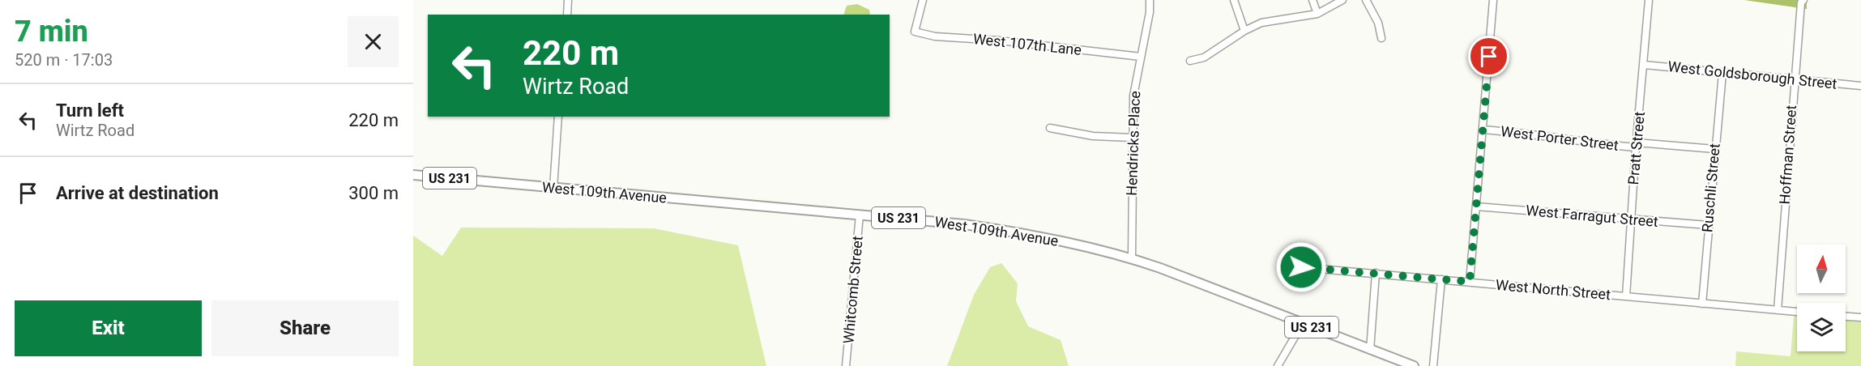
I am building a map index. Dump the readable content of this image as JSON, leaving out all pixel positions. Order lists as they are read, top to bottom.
{
  "streets": {
    "main road": ["US 231", "West 109th Avenue"],
    "street": [
      "West 107th Lane",
      "West Goldsborough Street",
      "West Porter Street",
      "Hendricks Place",
      "Pratt Street",
      "Hoffman Street",
      "Ruschli Street",
      "West Farragut Street",
      "Whitcomb Street",
      "West North Street"
    ]
  },
  "crossings": [
    ["West 107th Lane", "Hendricks Place"],
    ["West Goldsborough Street", "Pratt Street"],
    ["West Goldsborough Street", "Hoffman Street"],
    ["West Goldsborough Street", "Ruschli Street"],
    ["West Porter Street", "Pratt Street"],
    ["West Porter Street", "Ruschli Street"],
    ["Hendricks Place", "West 109th Avenue"],
    ["Pratt Street", "West Farragut Street"],
    ["Pratt Street", "West North Street"],
    ["Hoffman Street", "West North Street"],
    ["Ruschli Street", "West Farragut Street"],
    ["Ruschli Street", "West North Street"],
    ["West 109th Avenue", "Whitcomb Street"]
  ],
  "north": "top",
  "page": {
    "heading": ["7 min", "520 m · 17:03"],
    "turn": ["220 m", "Wirtz Road"],
    "list": [
      {
        "name": "Turn left",
        "note": "Wirtz Road",
        "value": "220 m"
      },
      {
        "name": "Arrive at destination",
        "value": "300 m"
      }
    ],
    "buttons": ["Exit", "Share"]
  }
}
